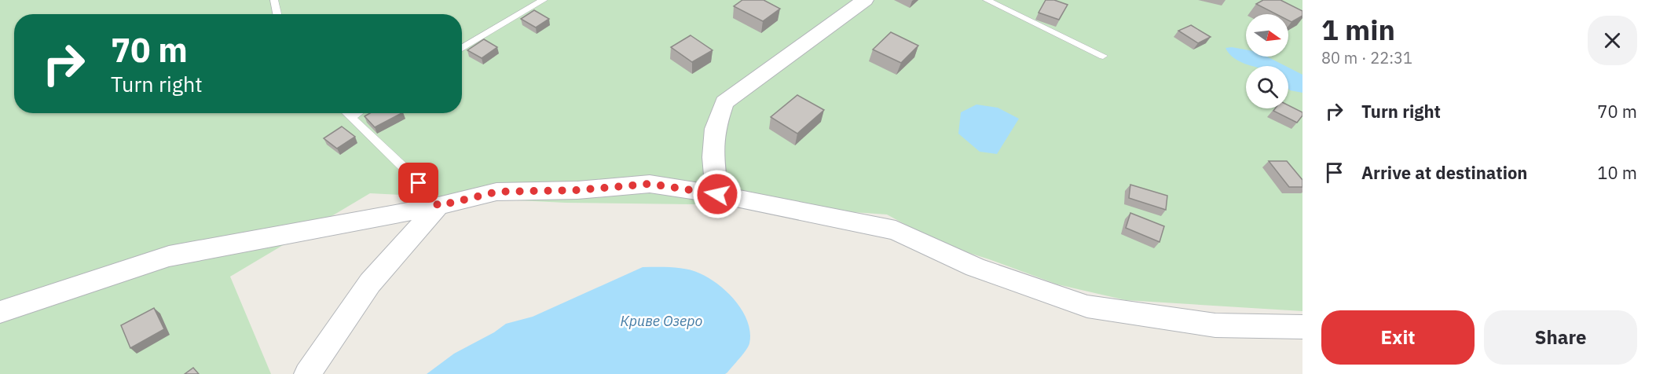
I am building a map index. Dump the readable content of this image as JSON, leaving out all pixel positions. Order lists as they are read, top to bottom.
{
  "water": ["Криве Озеро"],
  "north": "right",
  "page": {
    "heading": ["1 min", "80 m · 22:31"],
    "turn": ["70 m", "Turn right"],
    "list": [
      {
        "name": "Turn right",
        "value": "70 m"
      },
      {
        "name": "Arrive at destination",
        "value": "10 m"
      }
    ],
    "buttons": ["Exit", "Share"]
  }
}
